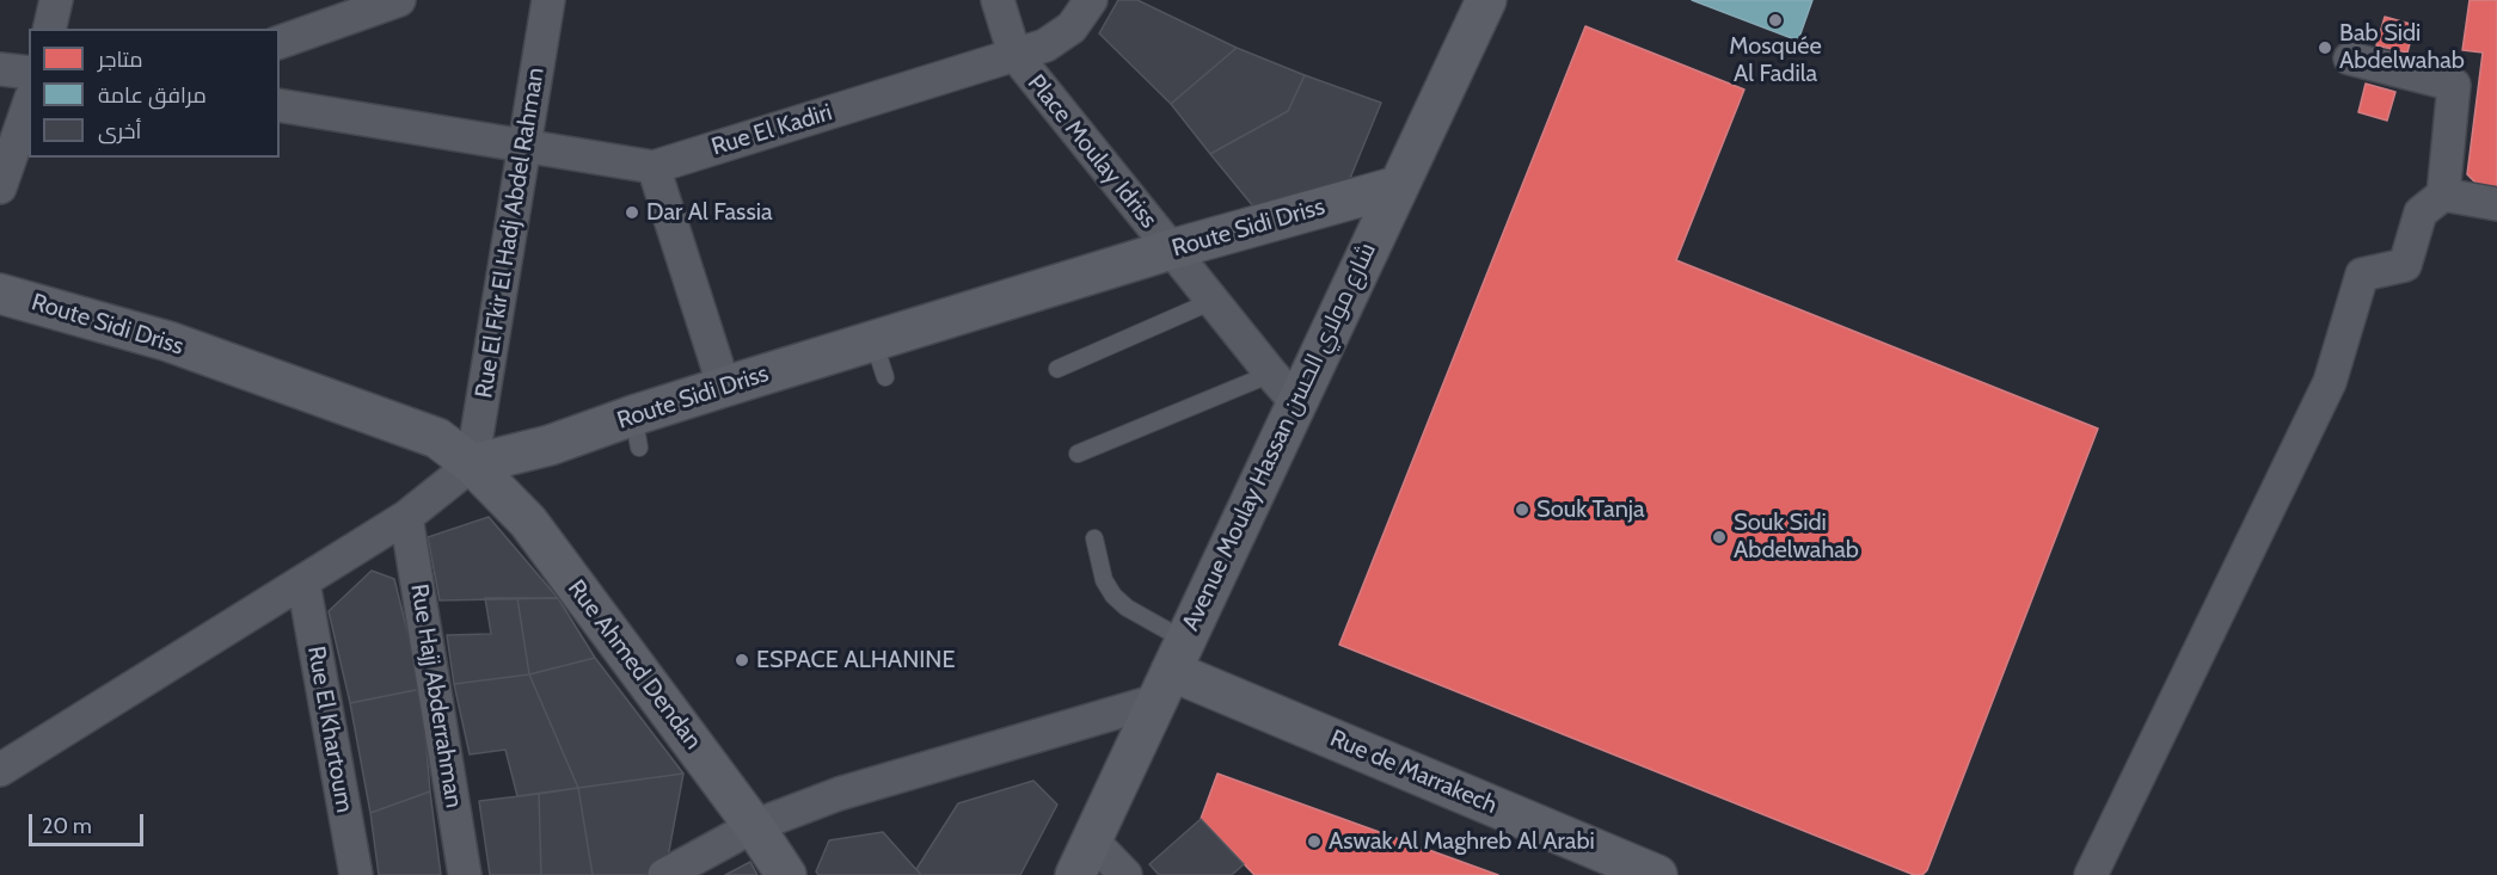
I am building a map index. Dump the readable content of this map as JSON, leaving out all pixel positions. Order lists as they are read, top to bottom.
{
  "streets": {
    "street": [
      "Rue El Kadiri",
      "Place Moulay Idriss",
      "Route Sidi Driss",
      "Rue El Fkir El Hadj Abdel Rahman",
      "Avenue Moulay Hassan شارع مولاي الحسن",
      "Rue Ahmed Dendan",
      "Rue Hajj Abderrahman",
      "Rue El Khartoum",
      "Rue de Marrakech"
    ]
  },
  "crossings": [
    ["Rue El Kadiri", "Place Moulay Idriss"],
    ["Rue El Kadiri", "Rue El Fkir El Hadj Abdel Rahman"],
    ["Place Moulay Idriss", "Route Sidi Driss"],
    ["Place Moulay Idriss", "Avenue Moulay Hassan شارع مولاي الحسن"],
    ["Route Sidi Driss", "Rue El Fkir El Hadj Abdel Rahman"],
    ["Route Sidi Driss", "Avenue Moulay Hassan شارع مولاي الحسن"],
    ["Route Sidi Driss", "Rue Ahmed Dendan"],
    ["Rue El Fkir El Hadj Abdel Rahman", "Rue Ahmed Dendan"],
    ["Avenue Moulay Hassan شارع مولاي الحسن", "Rue de Marrakech"]
  ],
  "places": [
    "Mosquée Al Fadila",
    "Bab Sidi Abdelwahab",
    "Dar Al Fassia",
    "Souk Tanja",
    "Souk Sidi Abdelwahab",
    "ESPACE ALHANINE",
    "Aswak Al Maghreb Al Arabi"
  ],
  "legend": ["متاجر", "مرافق عامة", "أخرى"],
  "scale_bar": "20 m"
}
